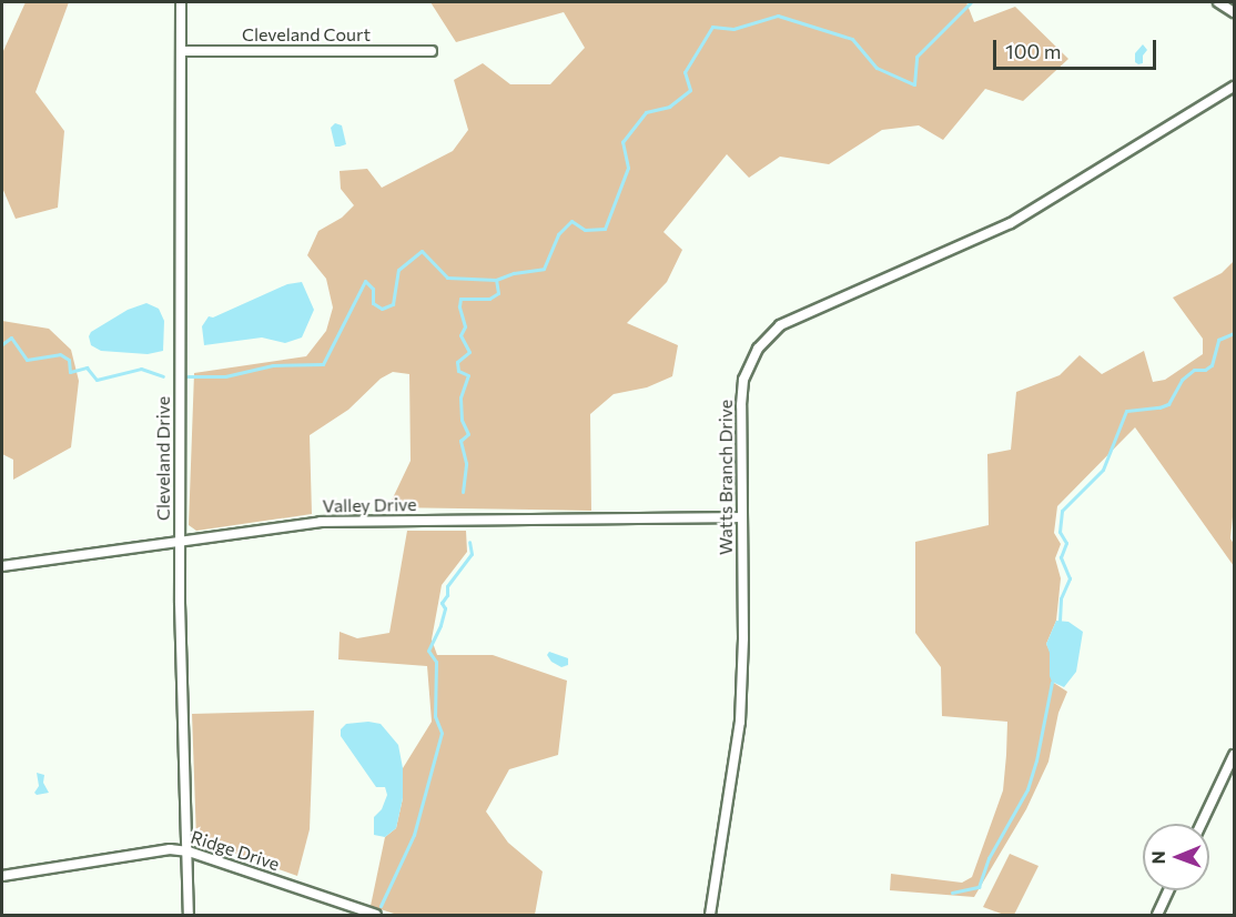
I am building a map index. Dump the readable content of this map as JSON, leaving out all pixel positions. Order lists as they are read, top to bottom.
{
  "streets": {
    "street": [
      "Cleveland Court",
      "Cleveland Drive",
      "Watts Branch Drive",
      "Valley Drive",
      "Ridge Drive"
    ]
  },
  "crossings": [
    ["Cleveland Court", "Cleveland Drive"],
    ["Cleveland Drive", "Valley Drive"],
    ["Cleveland Drive", "Ridge Drive"],
    ["Watts Branch Drive", "Valley Drive"]
  ],
  "scale_bar": "100 m",
  "north": "left"
}
